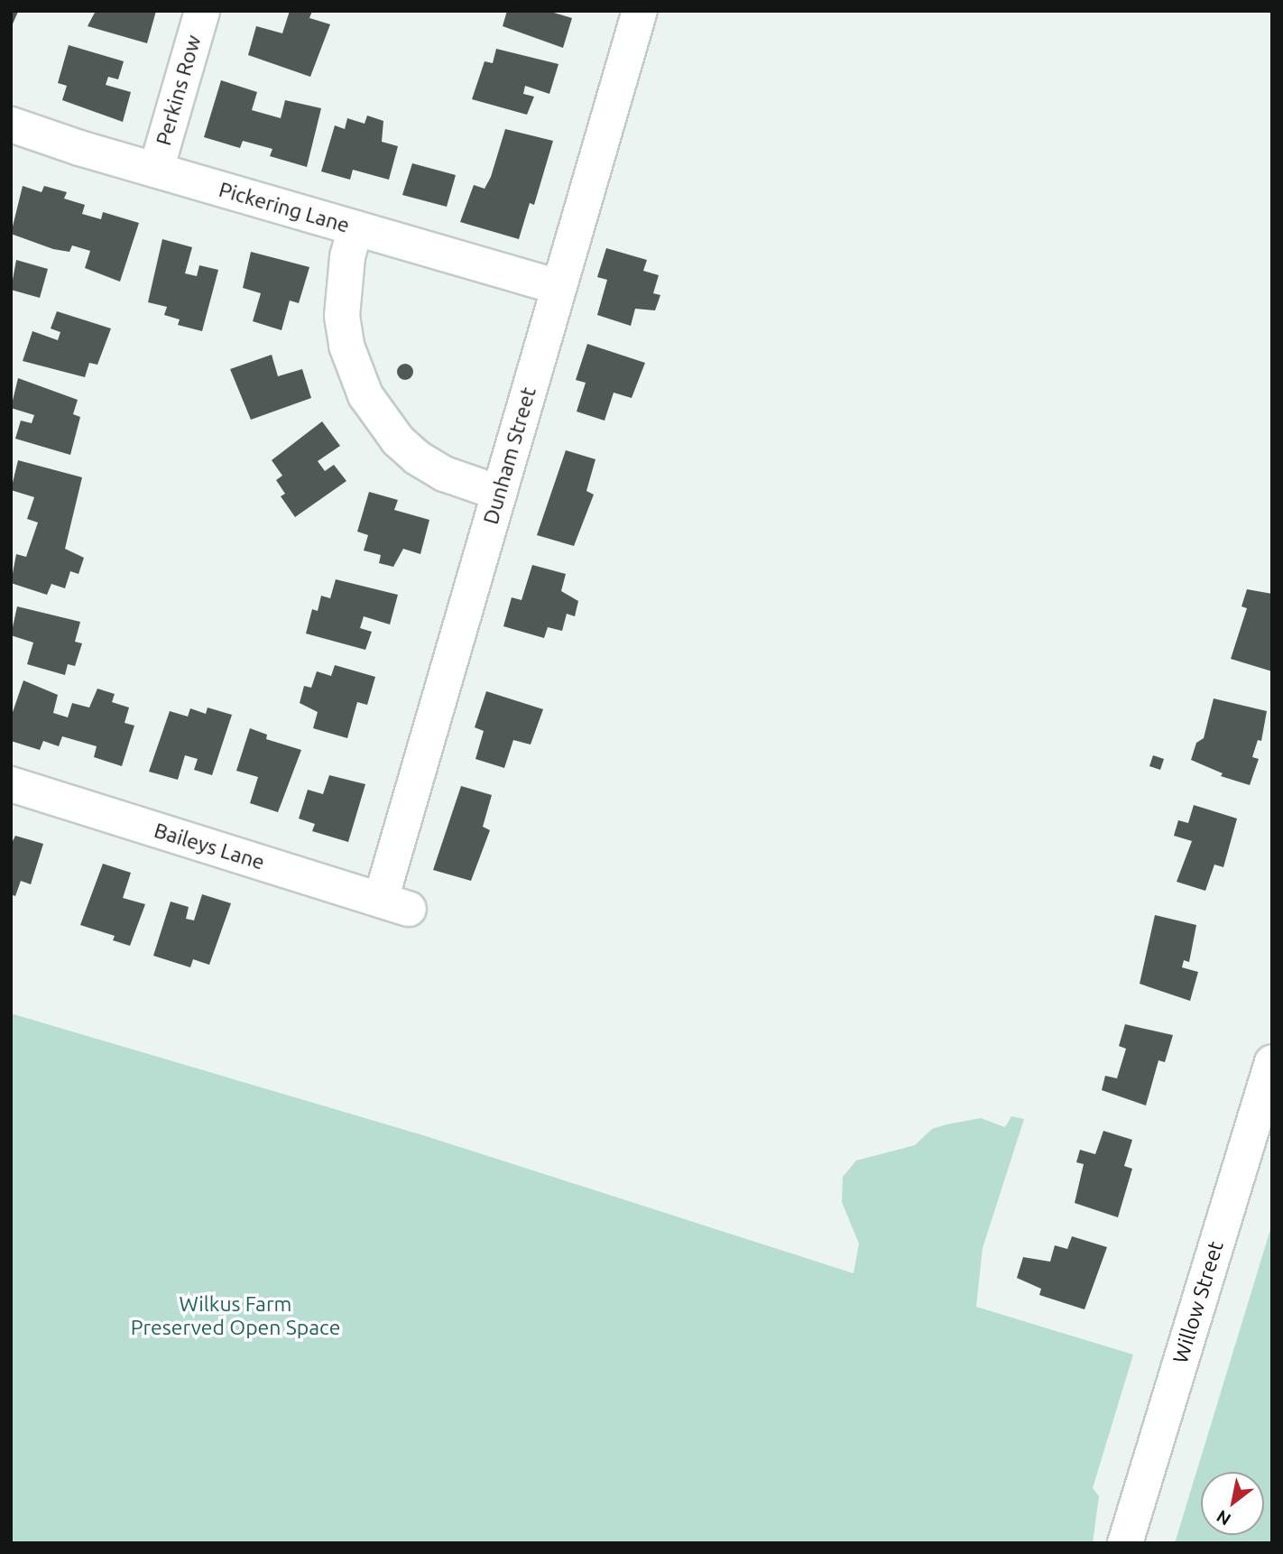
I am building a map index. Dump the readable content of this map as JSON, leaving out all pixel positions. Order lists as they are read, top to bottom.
{
  "streets": {
    "street": [
      "Perkins Row",
      "Pickering Lane",
      "Dunham Street",
      "Baileys Lane",
      "Willow Street"
    ]
  },
  "crossings": [
    ["Perkins Row", "Pickering Lane"],
    ["Pickering Lane", "Dunham Street"],
    ["Dunham Street", "Baileys Lane"]
  ],
  "parks": ["Wilkus Farm Preserved Open Space"],
  "north": "bottom left"
}
